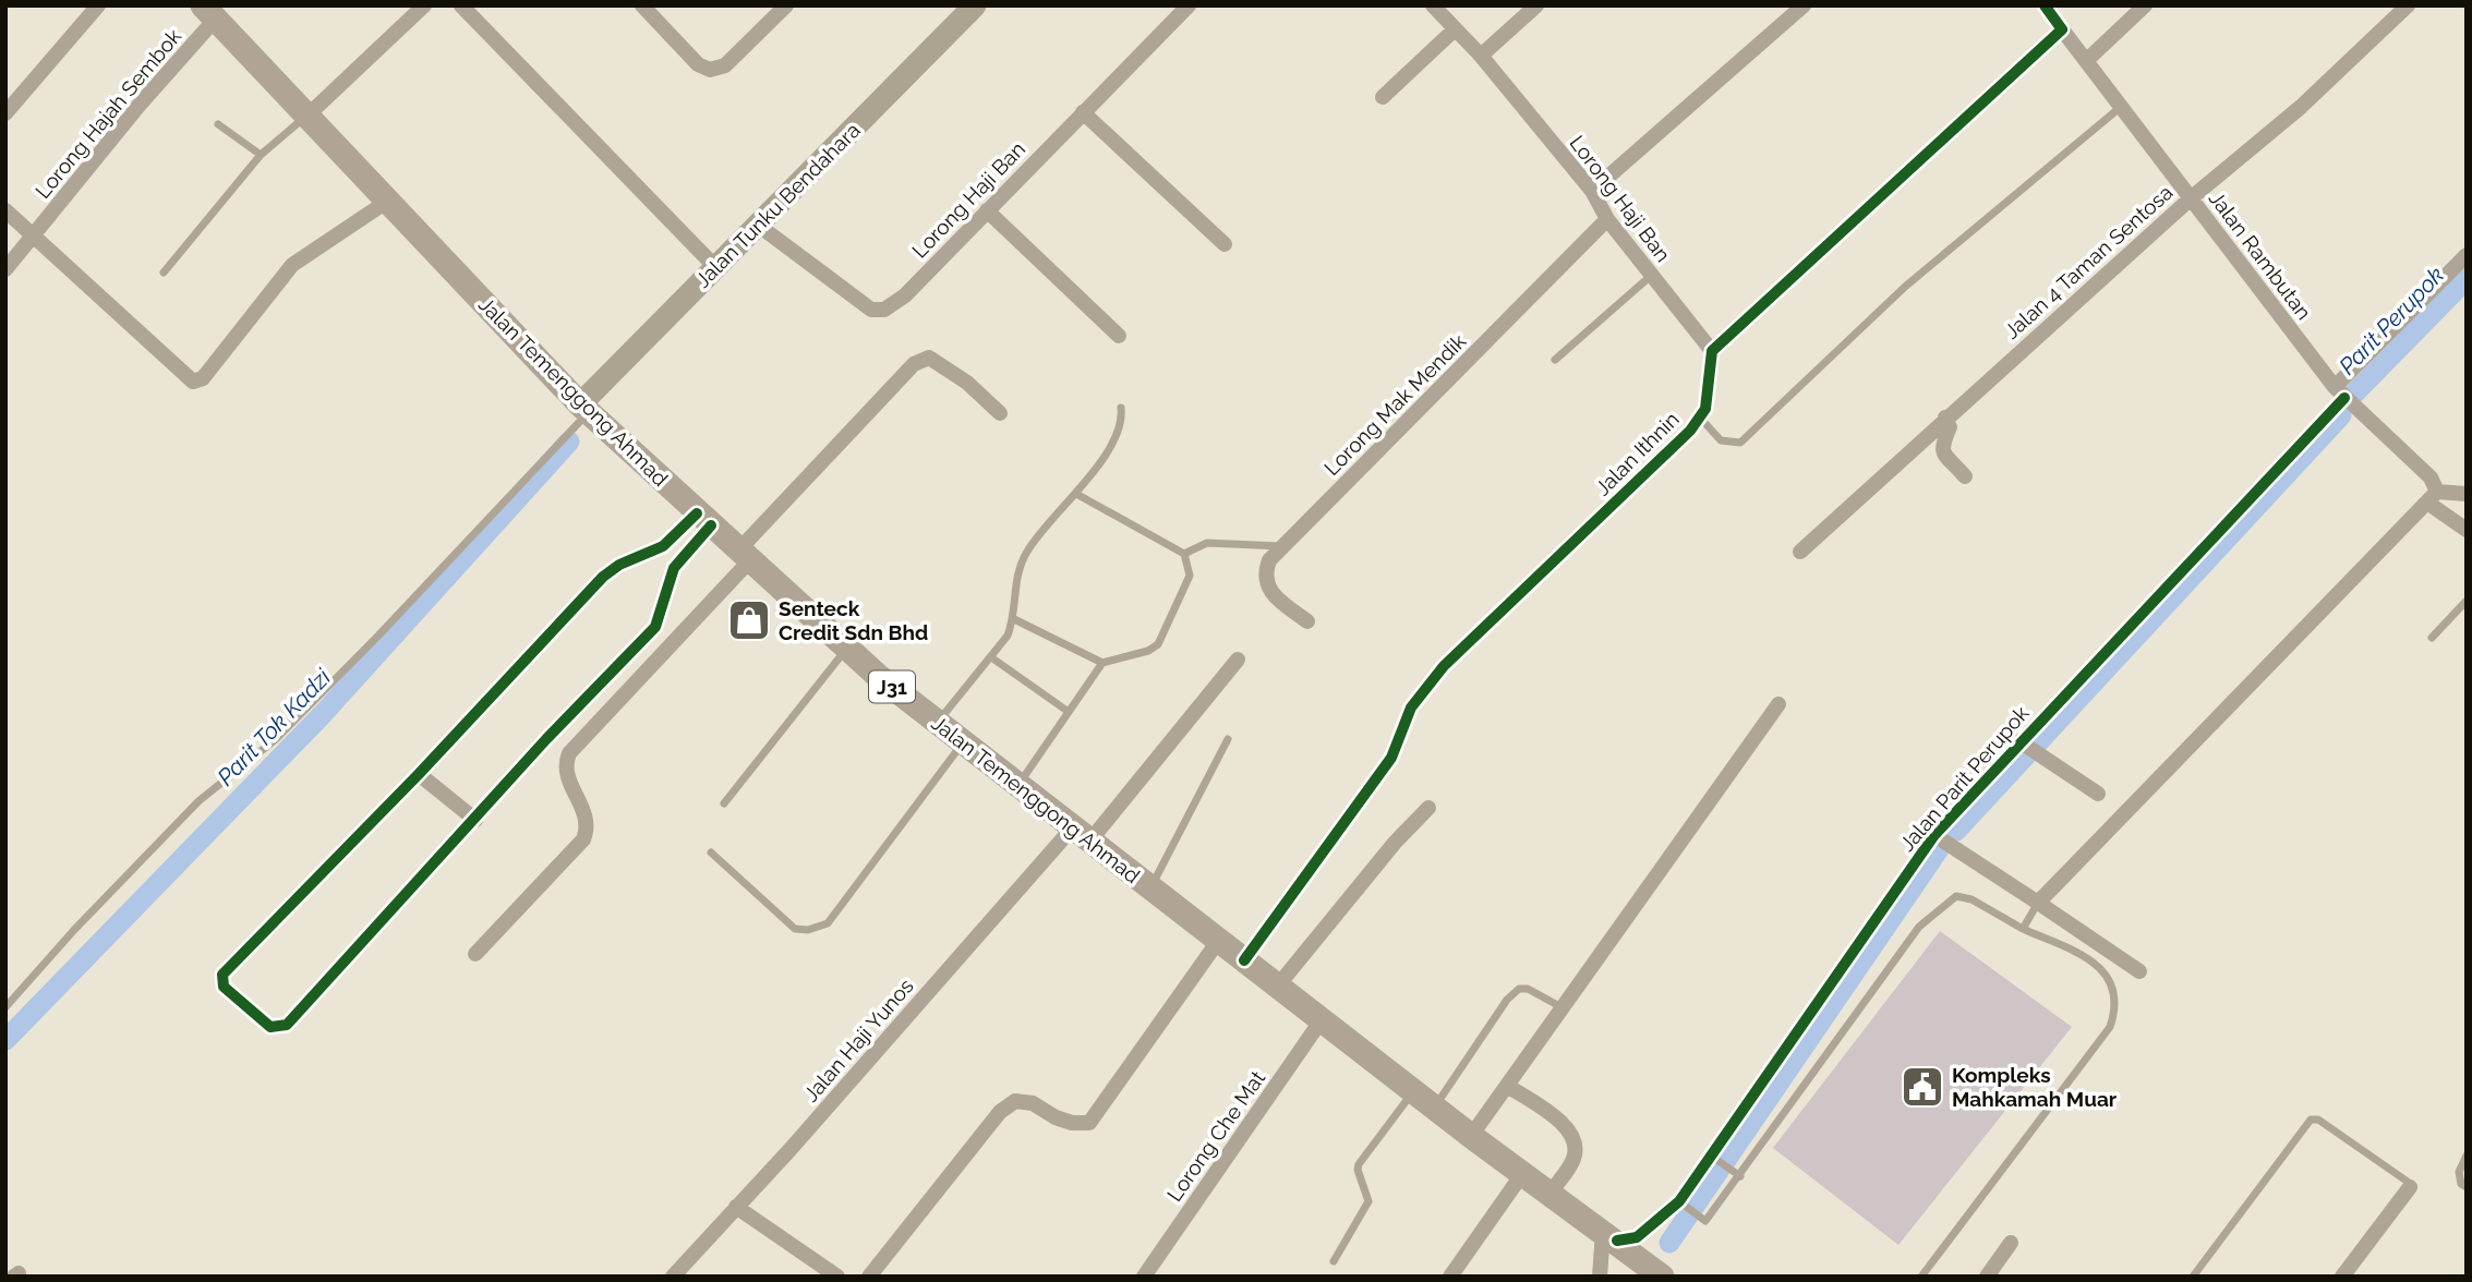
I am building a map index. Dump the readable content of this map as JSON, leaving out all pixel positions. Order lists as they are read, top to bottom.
{
  "streets": {
    "main road": ["Jalan Temenggong Ahmad", "J31"],
    "street": [
      "Lorong Hajah Sembok",
      "Lorong Haji Ban",
      "Jalan Tunku Bendahara",
      "Jalan Rambutan",
      "Jalan 4 Taman Sentosa",
      "Lorong Mak Mendik",
      "Jalan Ithnin",
      "Jalan Parit Perupok",
      "Jalan Haji Yunos",
      "Lorong Che Mat"
    ]
  },
  "crossings": [
    ["Lorong Hajah Sembok", "Jalan Temenggong Ahmad"],
    ["Lorong Haji Ban", "Jalan Tunku Bendahara"],
    ["Lorong Haji Ban", "Lorong Mak Mendik"],
    ["Lorong Haji Ban", "Jalan Ithnin"],
    ["Jalan Tunku Bendahara", "Jalan Temenggong Ahmad"],
    ["Jalan Rambutan", "Jalan 4 Taman Sentosa"],
    ["Jalan Rambutan", "Jalan Parit Perupok"],
    ["Jalan Temenggong Ahmad", "Jalan Ithnin"],
    ["Jalan Temenggong Ahmad", "Jalan Parit Perupok"],
    ["Jalan Temenggong Ahmad", "Jalan Haji Yunos"],
    ["Jalan Temenggong Ahmad", "Lorong Che Mat"]
  ],
  "water": ["Parit Perupok", "Parit Tok Kadzi"],
  "places": {
    "shop": ["Senteck Credit Sdn Bhd"],
    "public building": ["Kompleks Mahkamah Muar"]
  }
}
